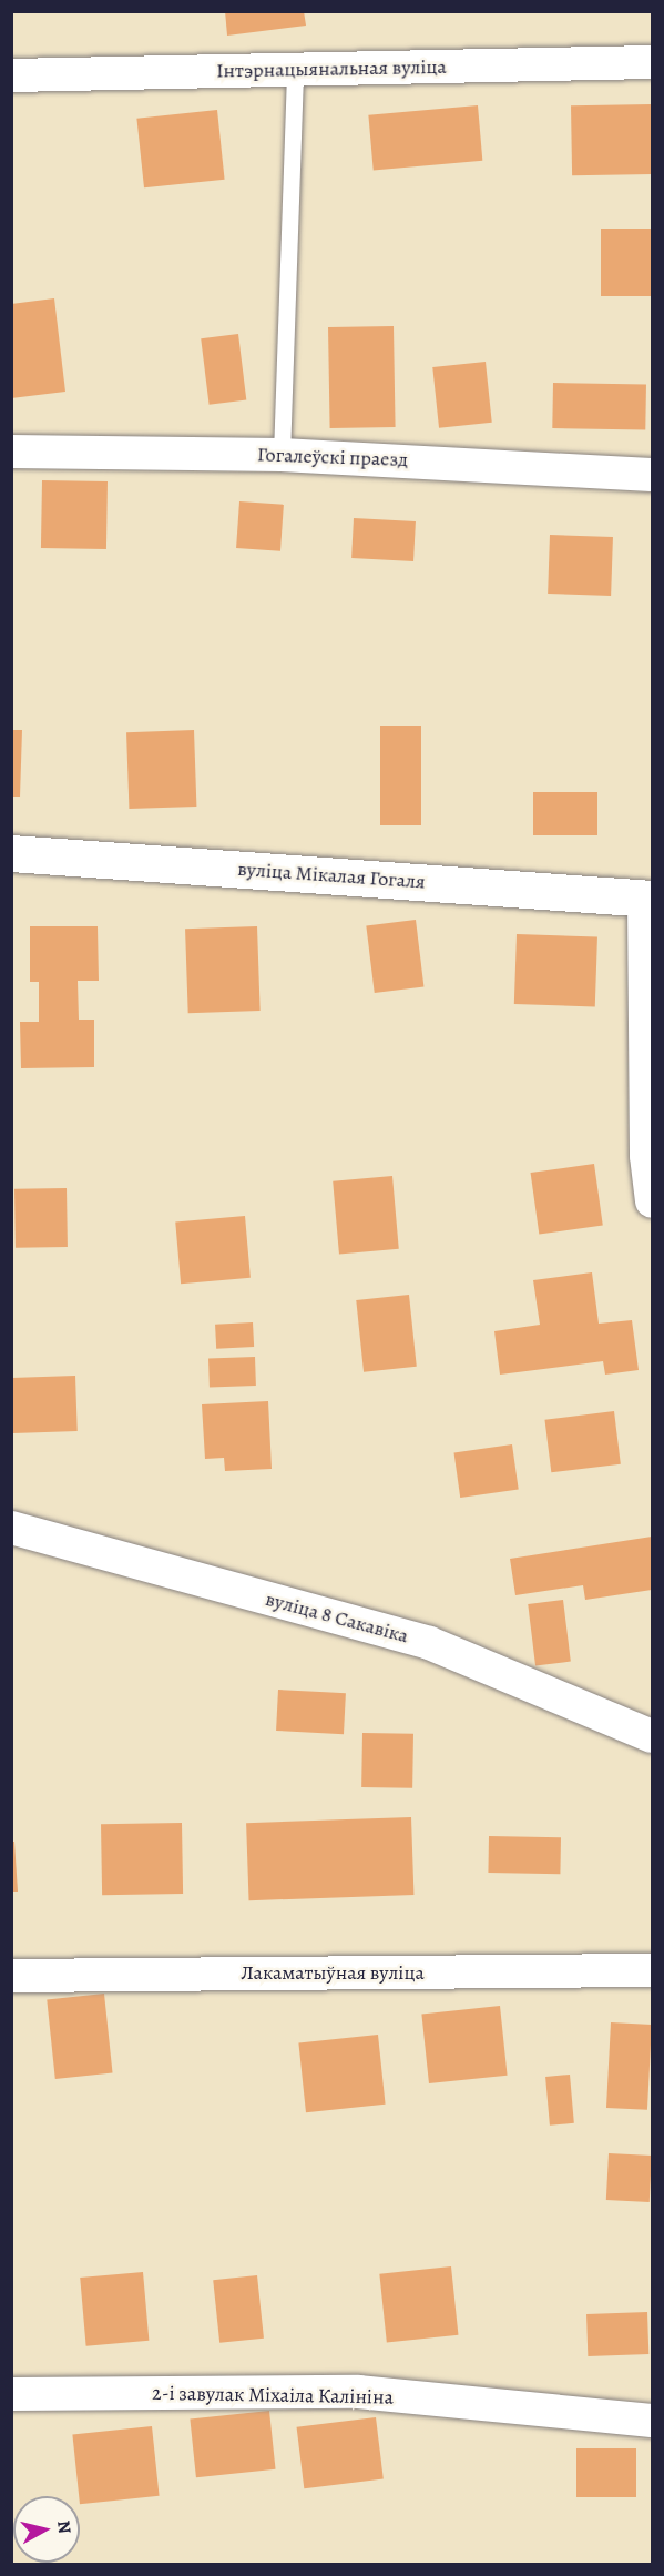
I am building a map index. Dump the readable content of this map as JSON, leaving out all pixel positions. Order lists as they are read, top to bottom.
{
  "streets": {
    "street": [
      "Інтэрнацыянальная вуліца",
      "Гогалеўскі праезд",
      "вуліца Мікалая Гогаля",
      "вуліца 8 Сакавіка",
      "Лакаматыўная вуліца",
      "2-і завулак Міхаіла Калініна"
    ]
  },
  "north": "right"
}
